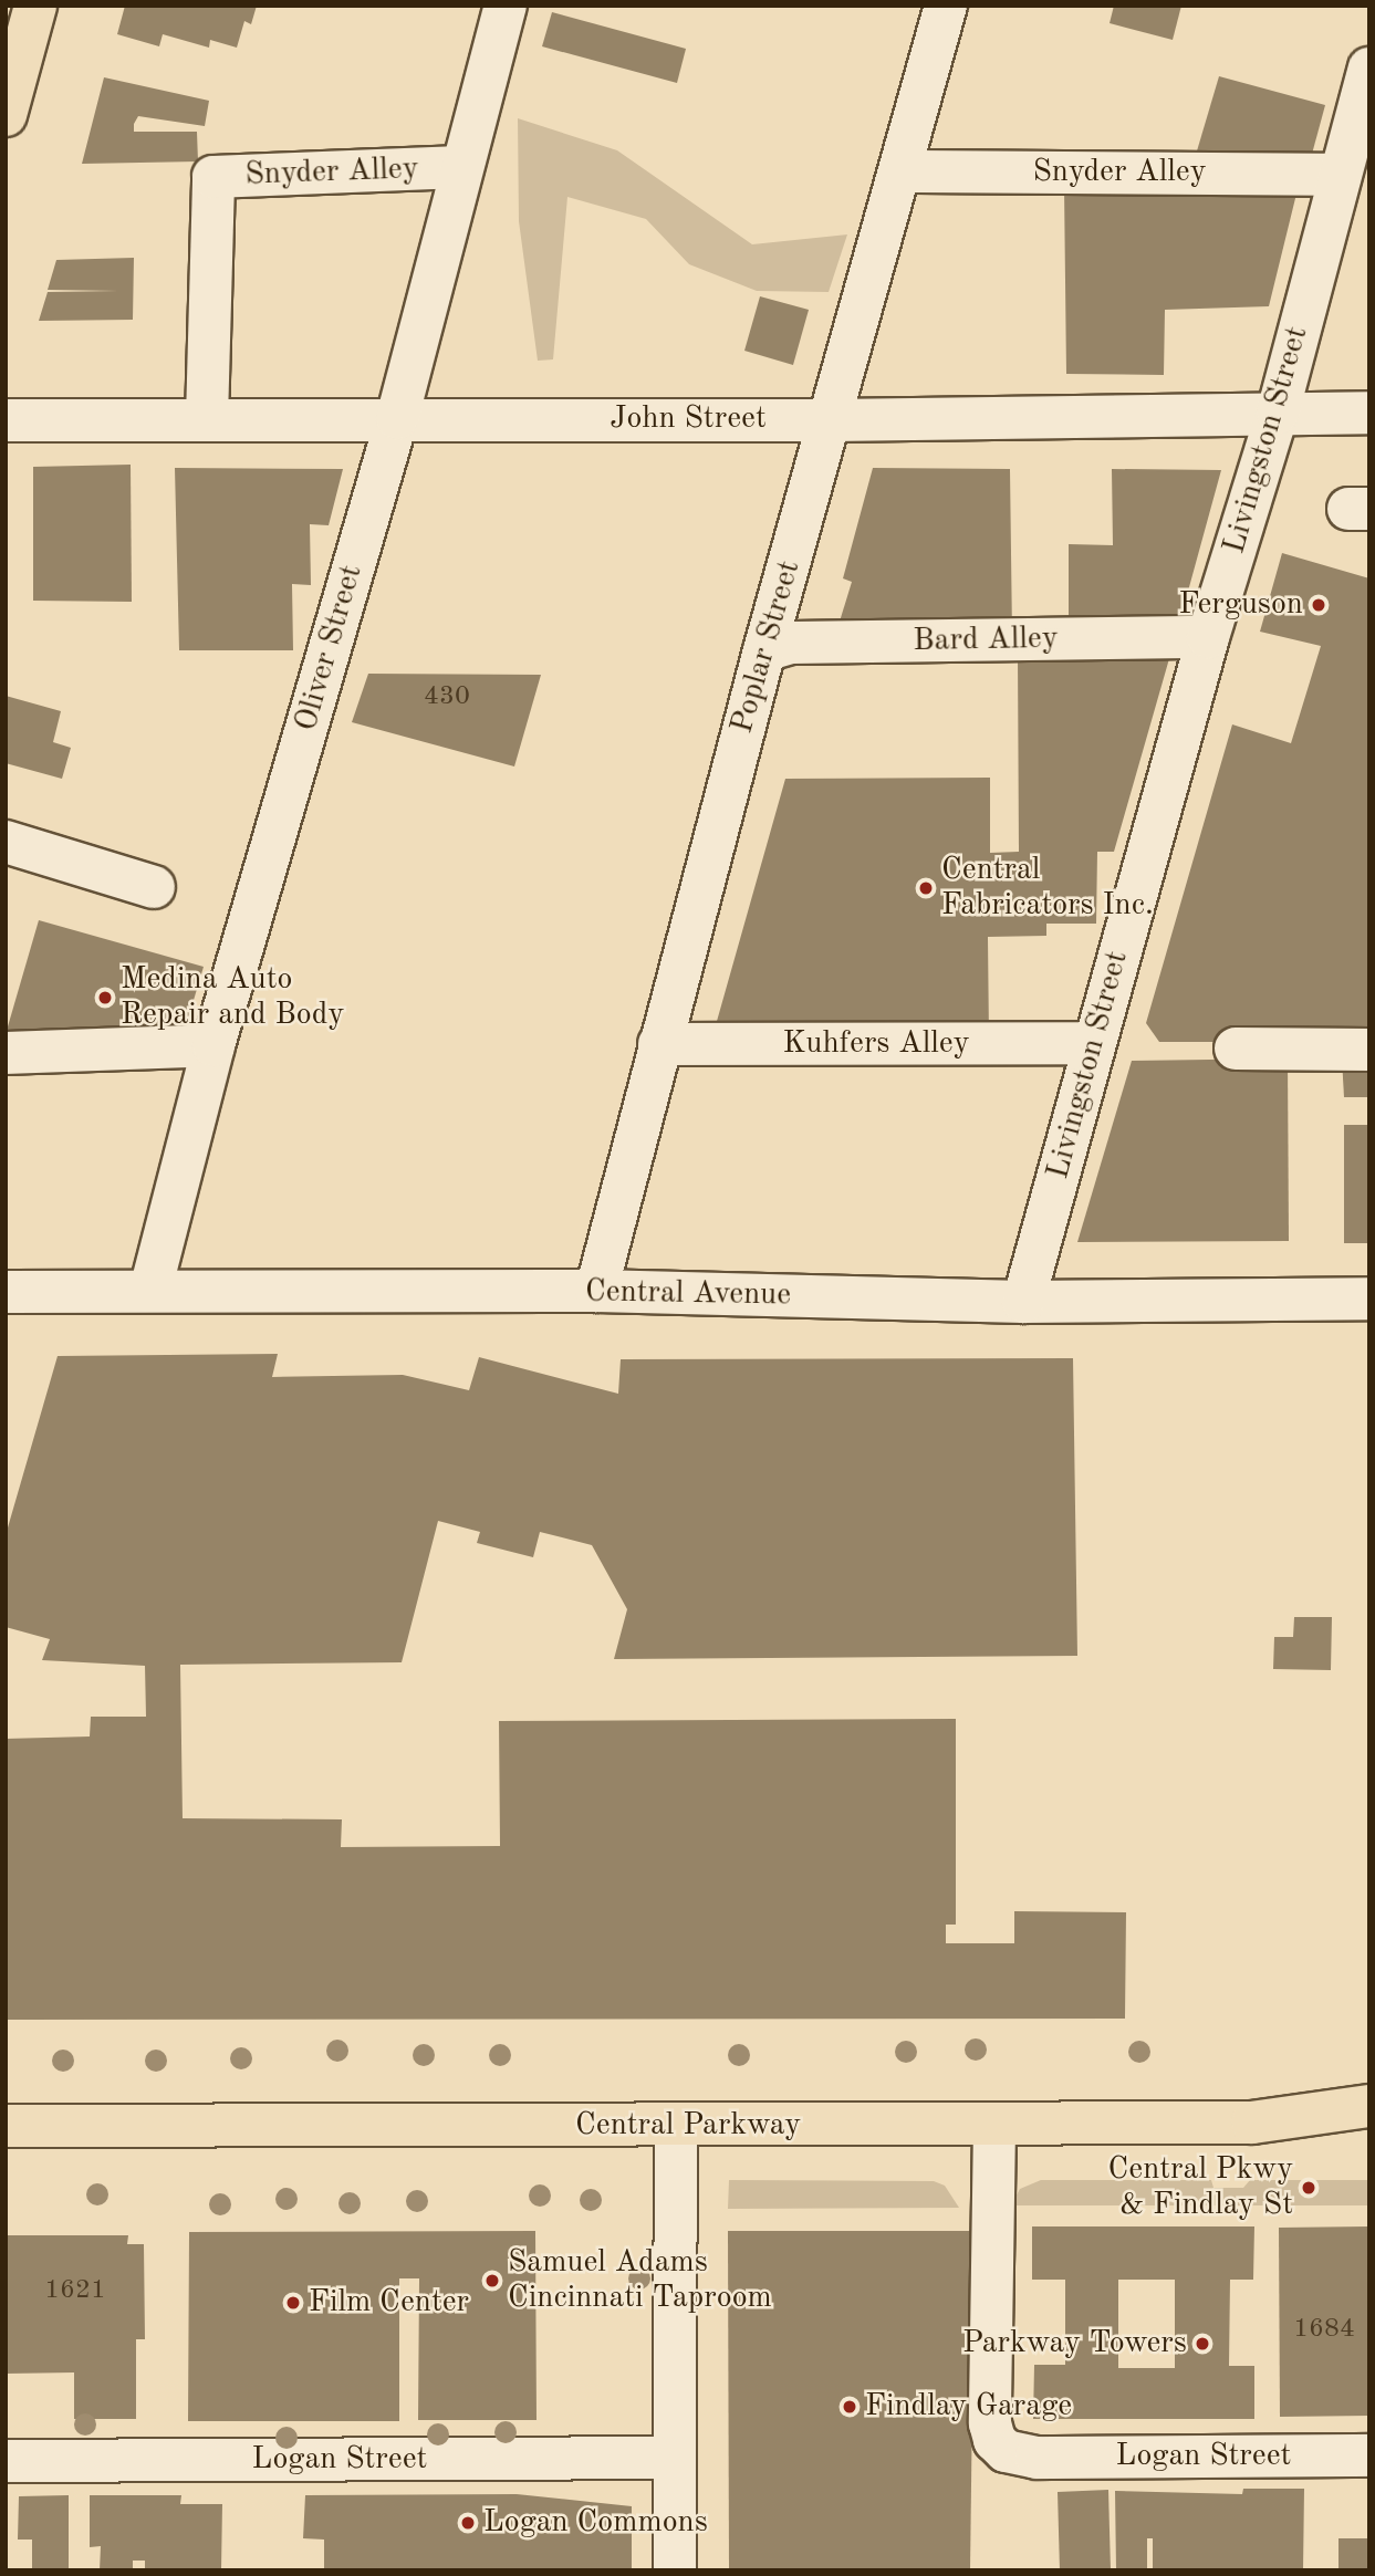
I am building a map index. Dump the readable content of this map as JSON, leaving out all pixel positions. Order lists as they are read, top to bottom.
{
  "streets": {
    "main road": ["Central Parkway"],
    "street": [
      "Snyder Alley",
      "John Street",
      "Livingston Street",
      "Bard Alley",
      "Poplar Street",
      "Oliver Street",
      "Kuhfers Alley",
      "Central Avenue",
      "Logan Street"
    ]
  },
  "crossings": [
    ["Snyder Alley", "John Street"],
    ["Snyder Alley", "Livingston Street"],
    ["Snyder Alley", "Poplar Street"],
    ["Snyder Alley", "Oliver Street"],
    ["John Street", "Livingston Street"],
    ["John Street", "Poplar Street"],
    ["John Street", "Oliver Street"],
    ["Livingston Street", "Bard Alley"],
    ["Livingston Street", "Kuhfers Alley"],
    ["Livingston Street", "Central Avenue"],
    ["Bard Alley", "Poplar Street"],
    ["Poplar Street", "Kuhfers Alley"],
    ["Poplar Street", "Central Avenue"],
    ["Oliver Street", "Central Avenue"],
    ["Central Parkway", "Logan Street"]
  ],
  "places": [
    "Ferguson",
    "Central Fabricators Inc.",
    "Medina Auto Repair and Body",
    "Central Pkwy & Findlay St",
    "Samuel Adams Cincinnati Taproom",
    "Film Center",
    "Parkway Towers",
    "Findlay Garage",
    "Logan Commons"
  ],
  "house_numbers": ["430", "1621", "1684"]
}
